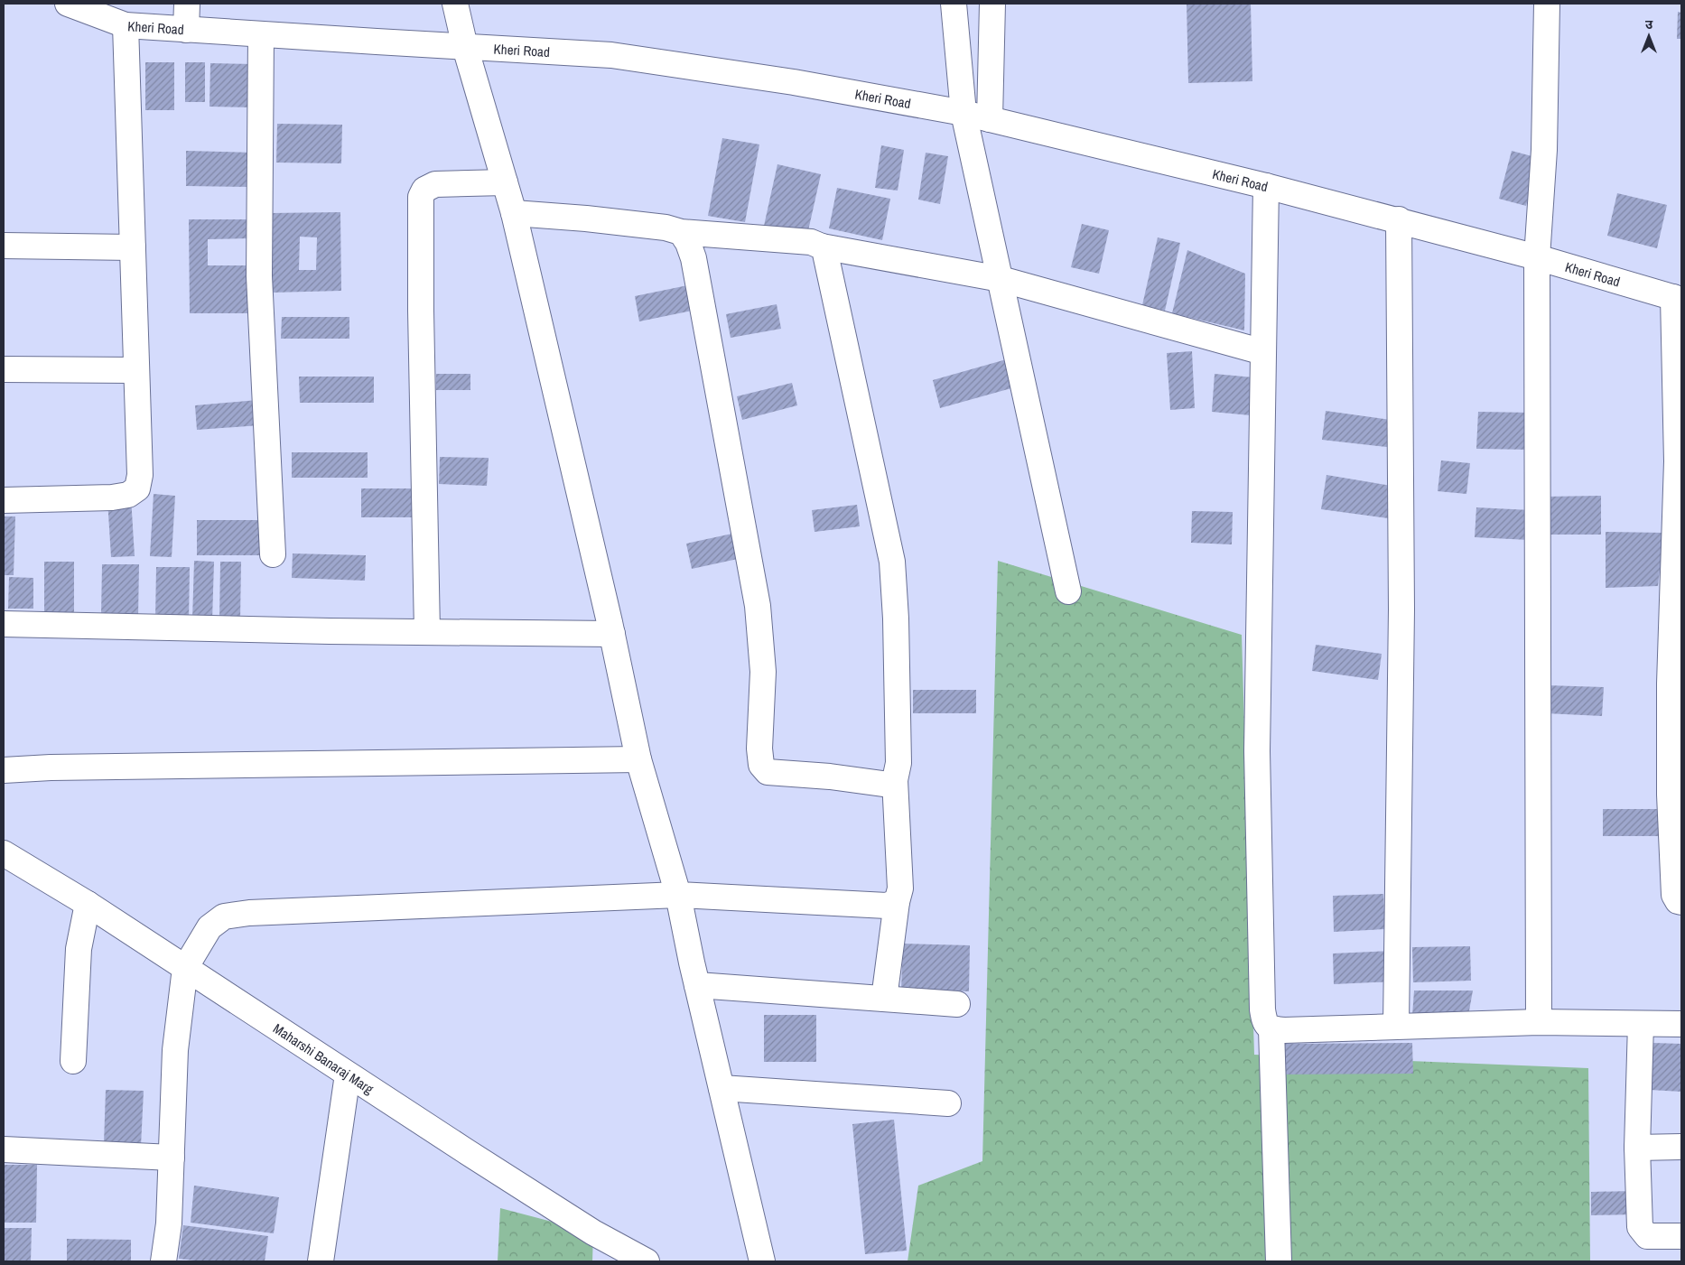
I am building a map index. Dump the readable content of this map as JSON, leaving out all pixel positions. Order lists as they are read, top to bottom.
{
  "streets": {
    "street": ["Kheri Road", "Maharshi Banaraj Marg"]
  },
  "north": "top"
}
